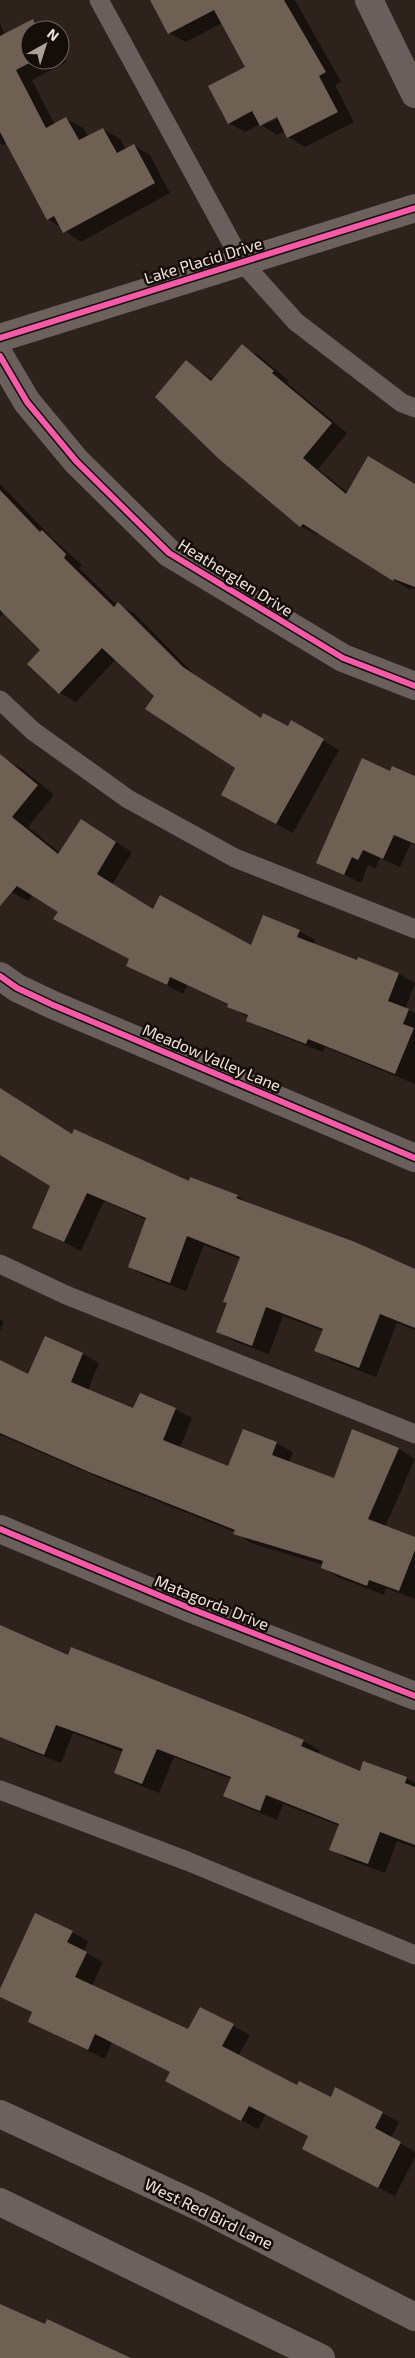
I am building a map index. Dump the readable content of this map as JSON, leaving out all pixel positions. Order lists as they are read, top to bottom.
{
  "streets": {
    "main road": ["Lake Placid Drive", "West Red Bird Lane"],
    "street": ["Heatherglen Drive", "Meadow Valley Lane", "Matagorda Drive"]
  },
  "north": "top right"
}
